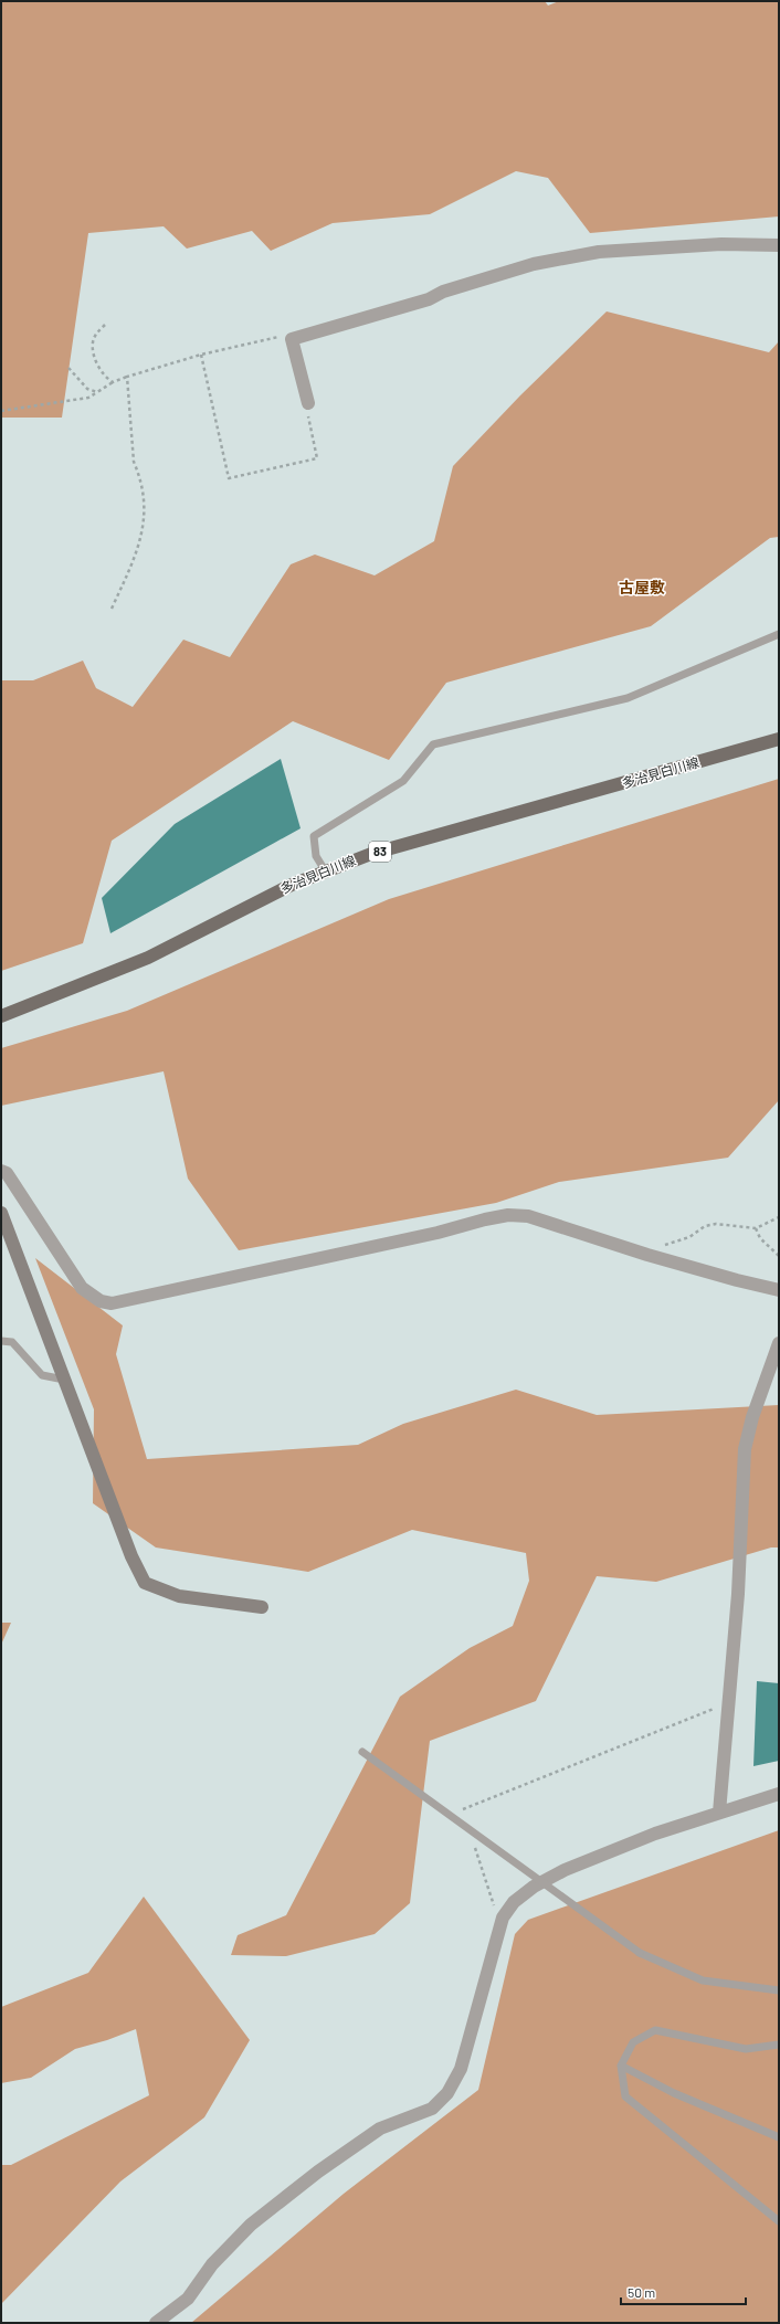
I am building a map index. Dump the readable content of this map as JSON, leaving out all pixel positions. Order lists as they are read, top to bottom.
{
  "streets": {
    "main road": ["多治見白川線", "83"]
  },
  "districts": ["古屋敷"],
  "scale_bar": "50 m"
}
